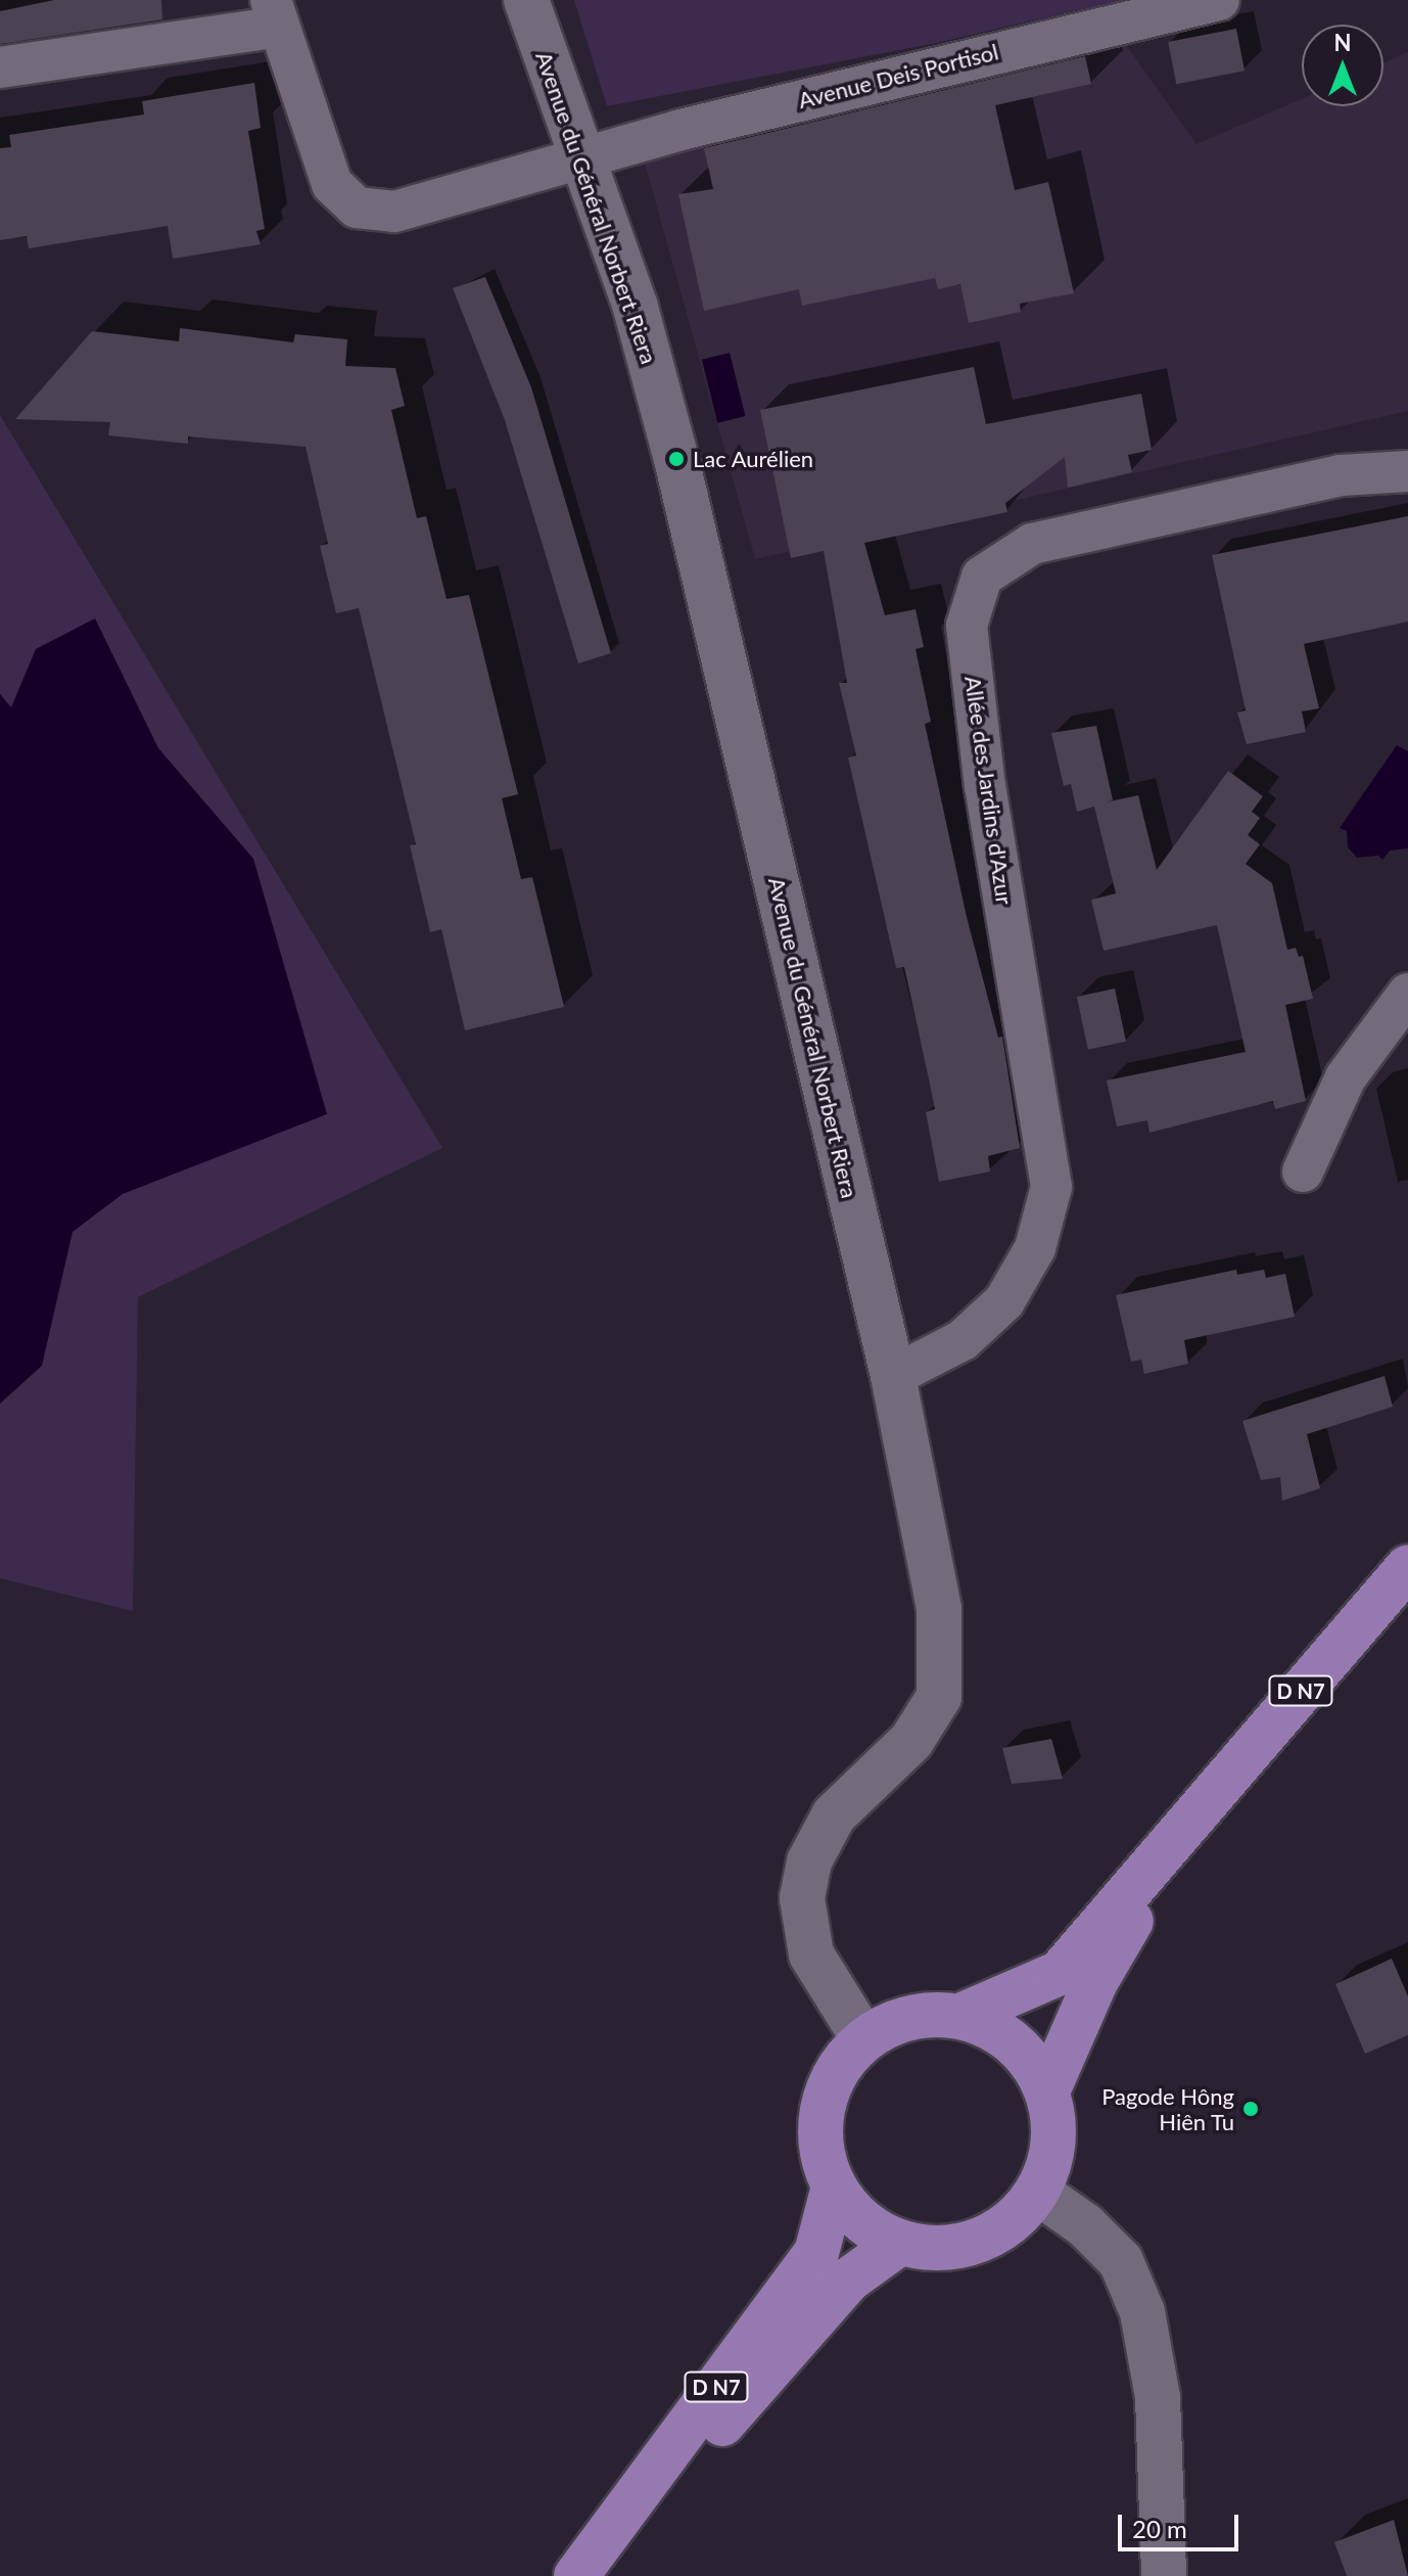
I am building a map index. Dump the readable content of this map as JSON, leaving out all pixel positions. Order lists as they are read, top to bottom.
{
  "streets": {
    "main road": ["Avenue du Général Norbert Riera", "D N7"],
    "street": ["Avenue Deis Portisol", "Allée des Jardins d'Azur"]
  },
  "crossings": [
    ["Avenue Deis Portisol", "Avenue du Général Norbert Riera"],
    ["Avenue du Général Norbert Riera", "Allée des Jardins d'Azur"],
    ["Avenue du Général Norbert Riera", "D N7"]
  ],
  "places": ["Lac Aurélien", "Pagode Hông Hiên Tu"],
  "scale_bar": "20 m",
  "north": "top"
}
